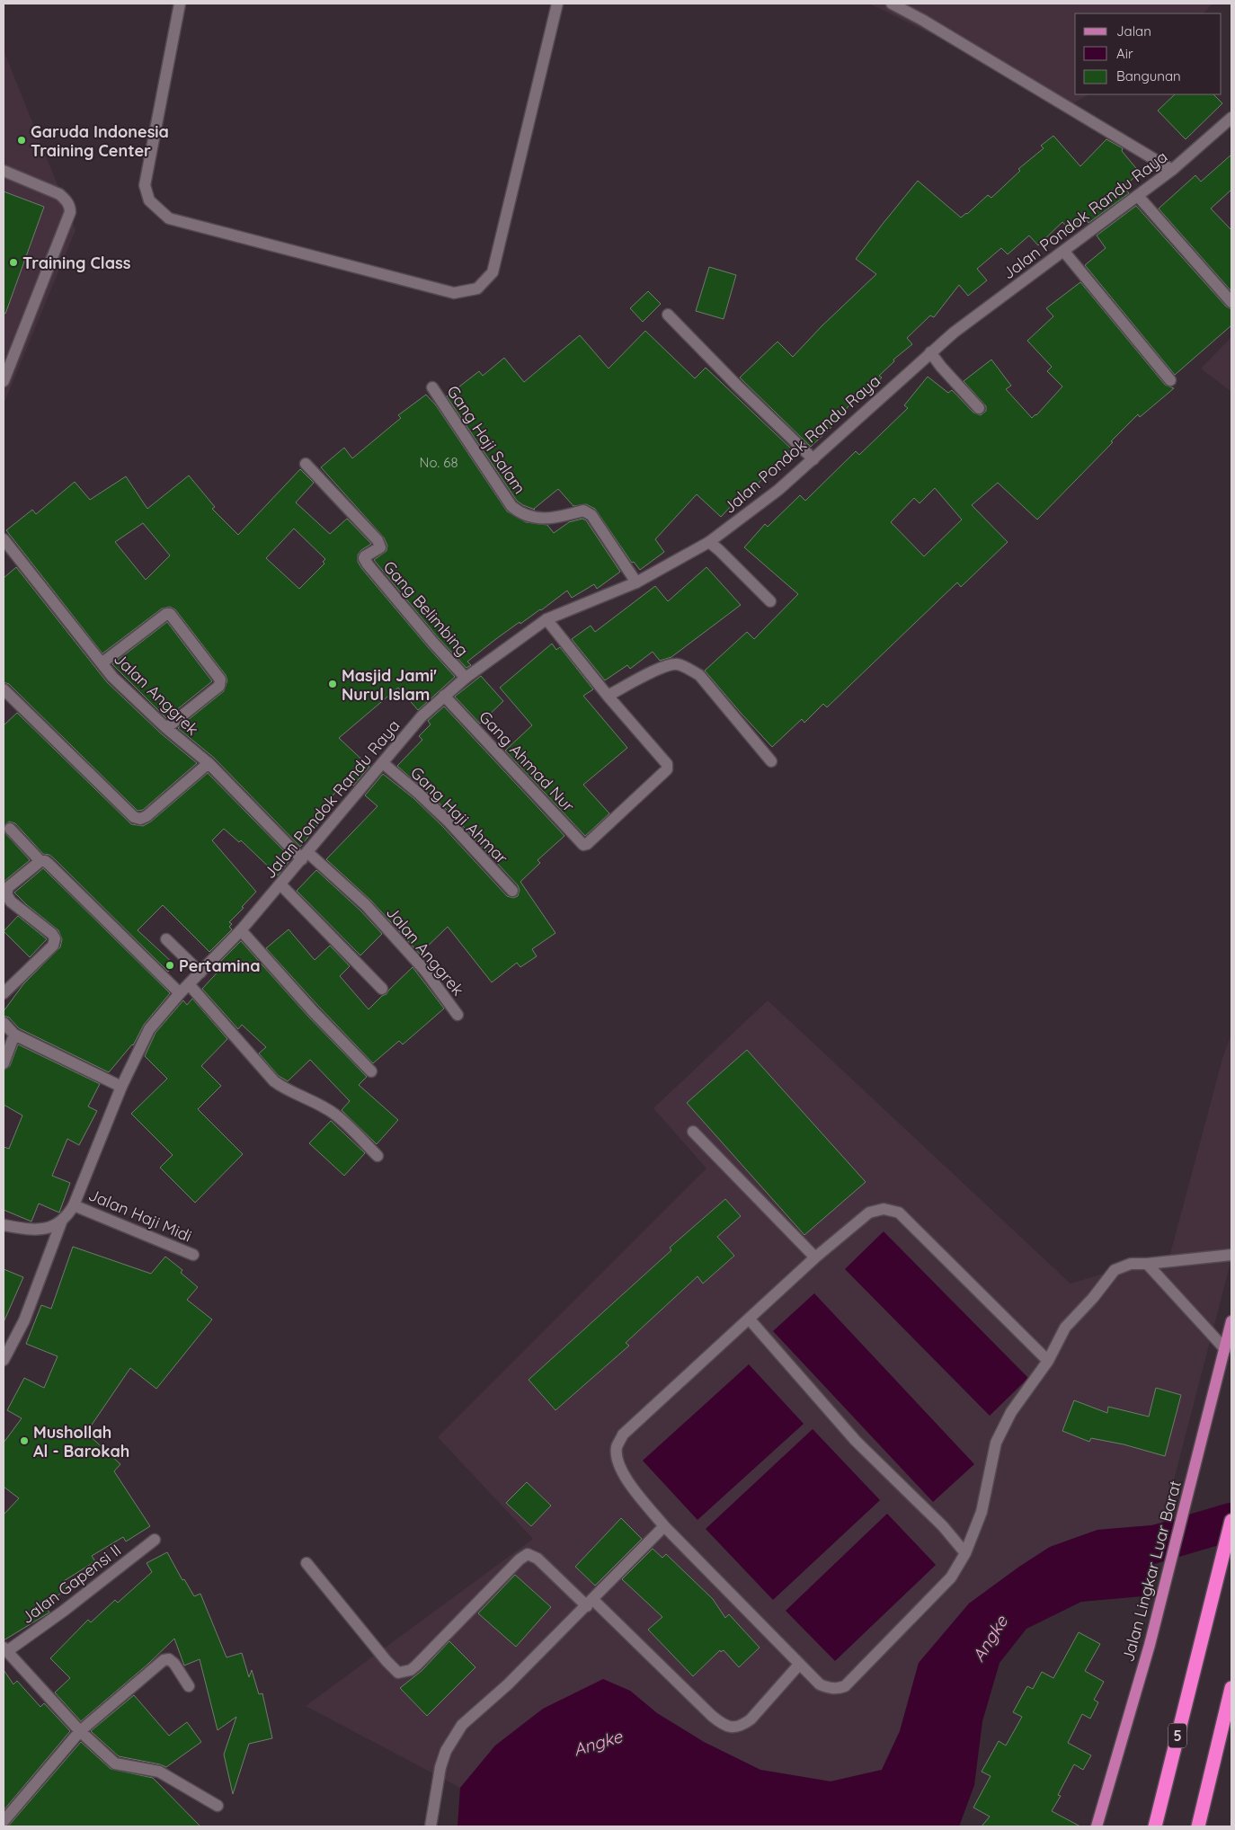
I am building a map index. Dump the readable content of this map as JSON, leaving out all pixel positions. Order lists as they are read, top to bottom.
{
  "streets": {
    "highway": ["5"],
    "main road": ["Jalan Lingkar Luar Barat"],
    "street": [
      "Jalan Pondok Randu Raya",
      "Gang Haji Salam",
      "Gang Belimbing",
      "Jalan Anggrek",
      "Gang Ahmad Nur",
      "Gang Haji Ahmar",
      "Jalan Haji Midi",
      "Jalan Gapensi II"
    ]
  },
  "crossings": [
    ["Jalan Pondok Randu Raya", "Gang Haji Salam"],
    ["Jalan Pondok Randu Raya", "Gang Belimbing"],
    ["Jalan Pondok Randu Raya", "Jalan Anggrek"],
    ["Jalan Pondok Randu Raya", "Gang Ahmad Nur"],
    ["Jalan Pondok Randu Raya", "Gang Haji Ahmar"],
    ["Jalan Pondok Randu Raya", "Jalan Haji Midi"]
  ],
  "water": ["Angke"],
  "places": [
    "Garuda Indonesia Training Center",
    "Training Class",
    "Masjid Jami' Nurul Islam",
    "Pertamina",
    "Mushollah Al - Barokah"
  ],
  "house_numbers": ["No. 68"],
  "legend": ["Jalan", "Air", "Bangunan"]
}
